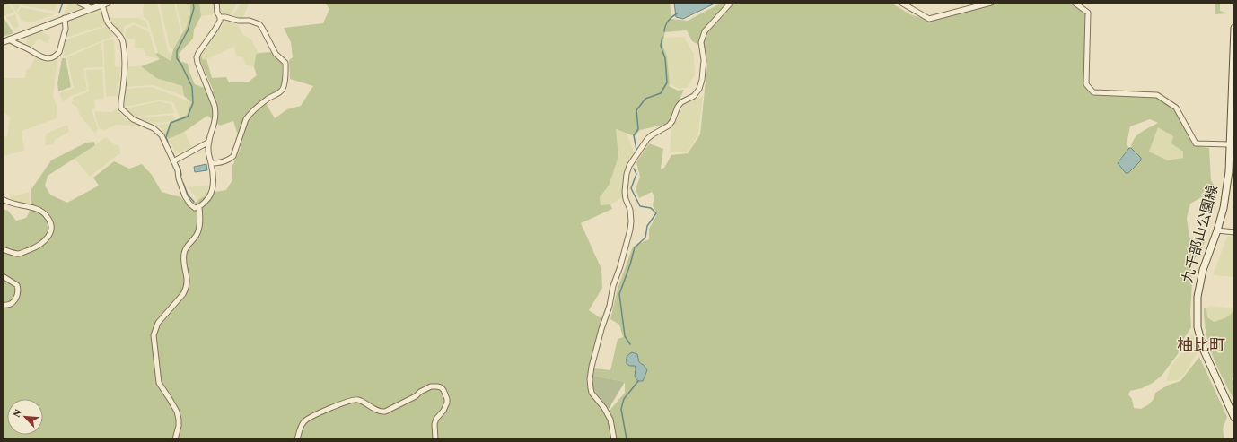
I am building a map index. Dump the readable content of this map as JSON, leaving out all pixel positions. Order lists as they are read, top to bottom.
{
  "streets": {
    "main road": ["九千部山公園線"]
  },
  "districts": ["柚比町"],
  "north": "top left"
}
